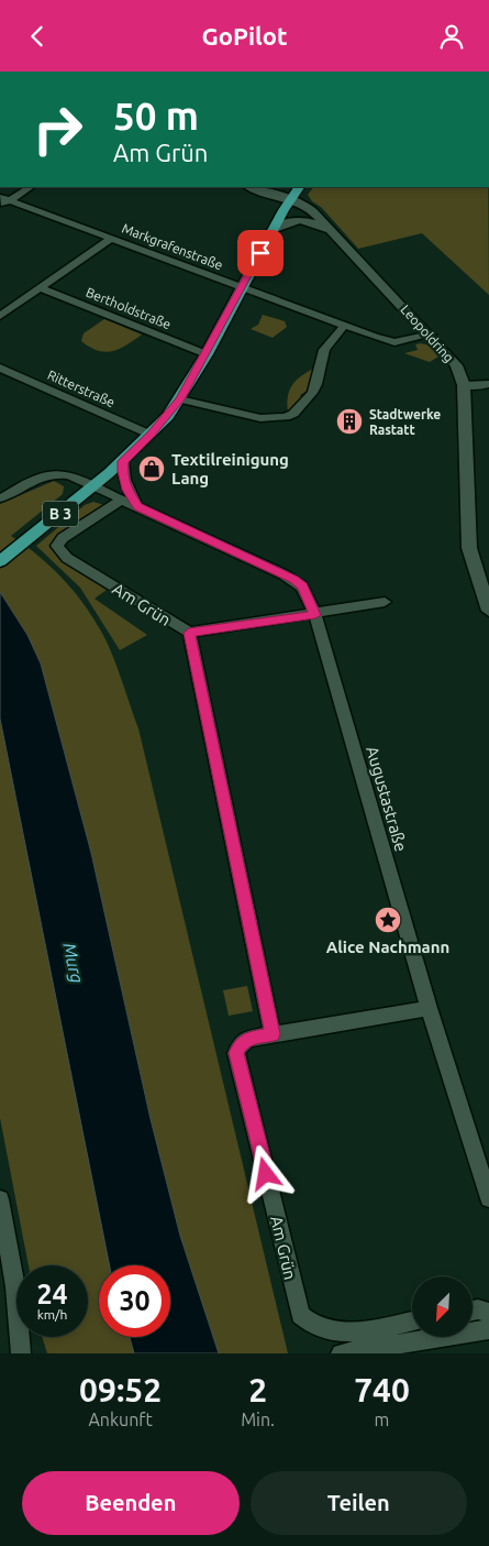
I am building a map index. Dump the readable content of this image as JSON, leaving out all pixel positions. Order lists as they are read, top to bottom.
{
  "streets": {
    "main road": ["Leopoldring", "B 3"],
    "street": [
      "Markgrafenstraße",
      "Bertholdstraße",
      "Ritterstraße",
      "Am Grün",
      "Augustastraße"
    ]
  },
  "crossings": [
    ["Markgrafenstraße", "Leopoldring"],
    ["Markgrafenstraße", "B 3"],
    ["Bertholdstraße", "B 3"],
    ["Leopoldring", "B 3"],
    ["Ritterstraße", "B 3"],
    ["B 3", "Augustastraße"],
    ["Am Grün", "Augustastraße"]
  ],
  "water": ["Murg"],
  "places": {
    "building": ["Stadtwerke Rastatt"],
    "shop": ["Textilreinigung Lang"],
    "place": ["Alice Nachmann"]
  },
  "north": "bottom left",
  "page": {
    "header": "GoPilot",
    "turn": ["50 m", "Am Grün"],
    "speed": "24 km/h",
    "limit": "30",
    "eta": [
      "09:52",
      "Ankunft",
      "2",
      "Min.",
      "740",
      "m"
    ],
    "buttons": ["Beenden", "Teilen"]
  }
}
